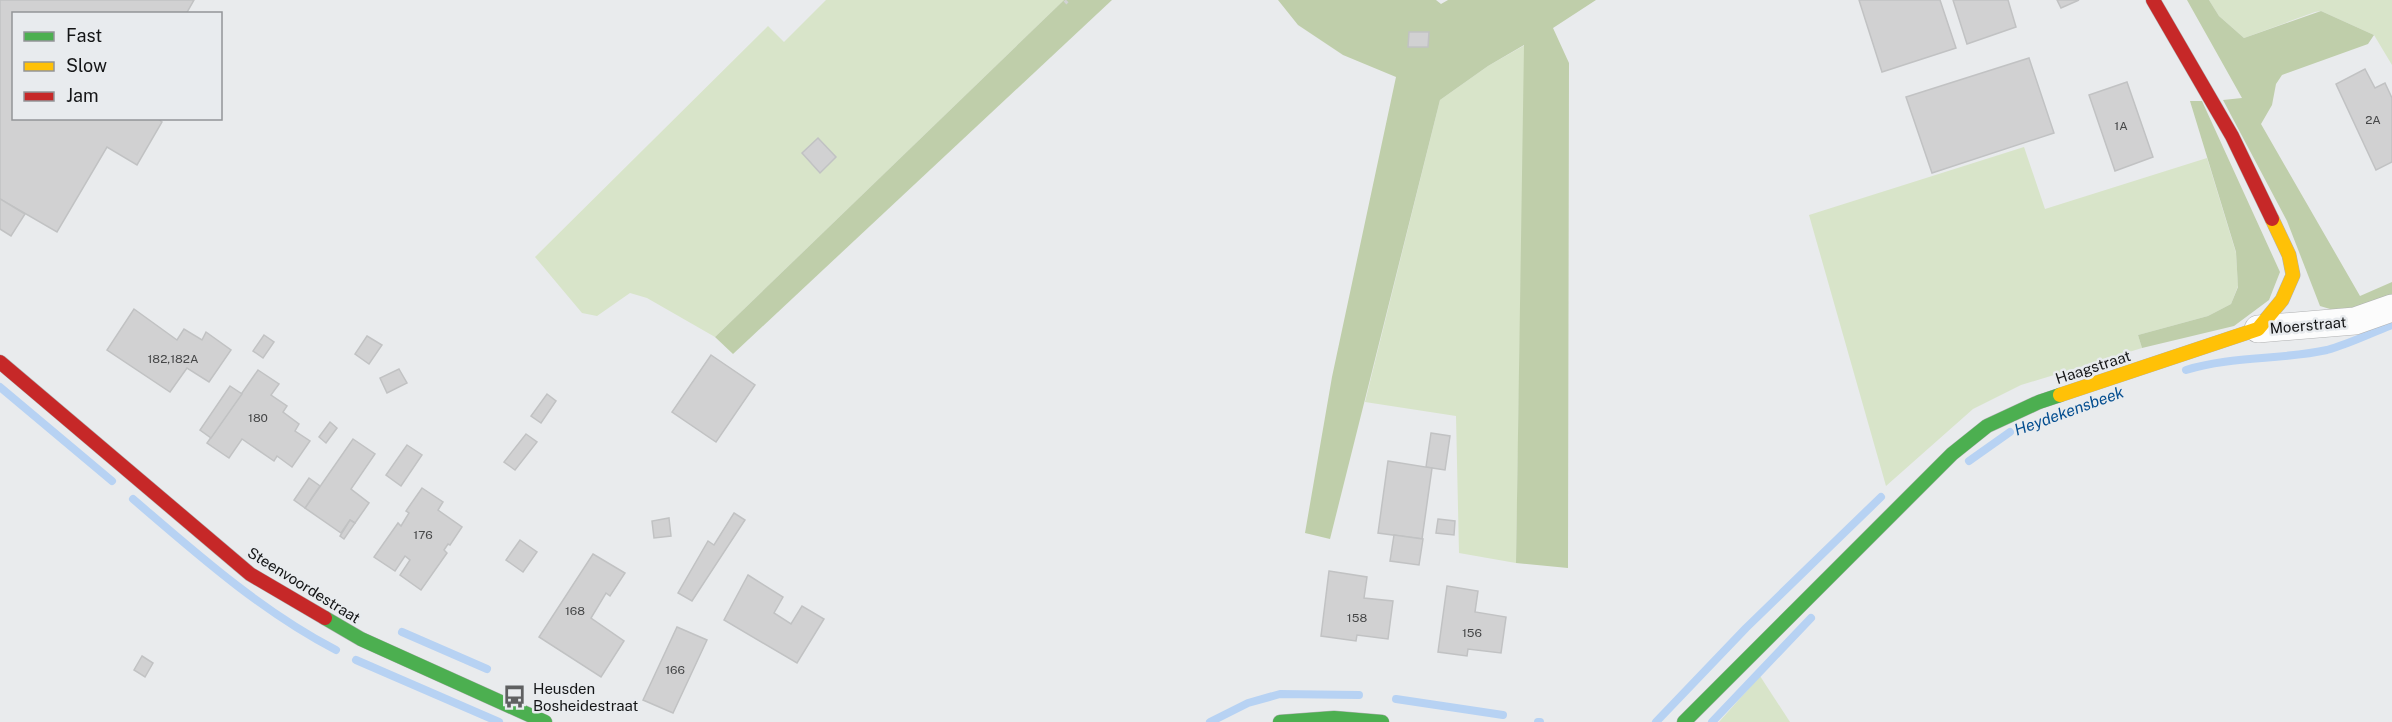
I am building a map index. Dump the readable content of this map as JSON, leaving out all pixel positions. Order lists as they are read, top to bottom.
{
  "streets": {
    "street": ["Moerstraat", "Haagstraat", "Steenvoordestraat"]
  },
  "crossings": [
    ["Moerstraat", "Haagstraat"]
  ],
  "water": ["Heydekensbeek"],
  "places": {
    "bus stop": ["Heusden Bosheidestraat"]
  },
  "house_numbers": [
    "2A",
    "1A",
    "182,182A",
    "180",
    "176",
    "168",
    "158",
    "156",
    "166"
  ],
  "legend": ["Fast", "Slow", "Jam"]
}
